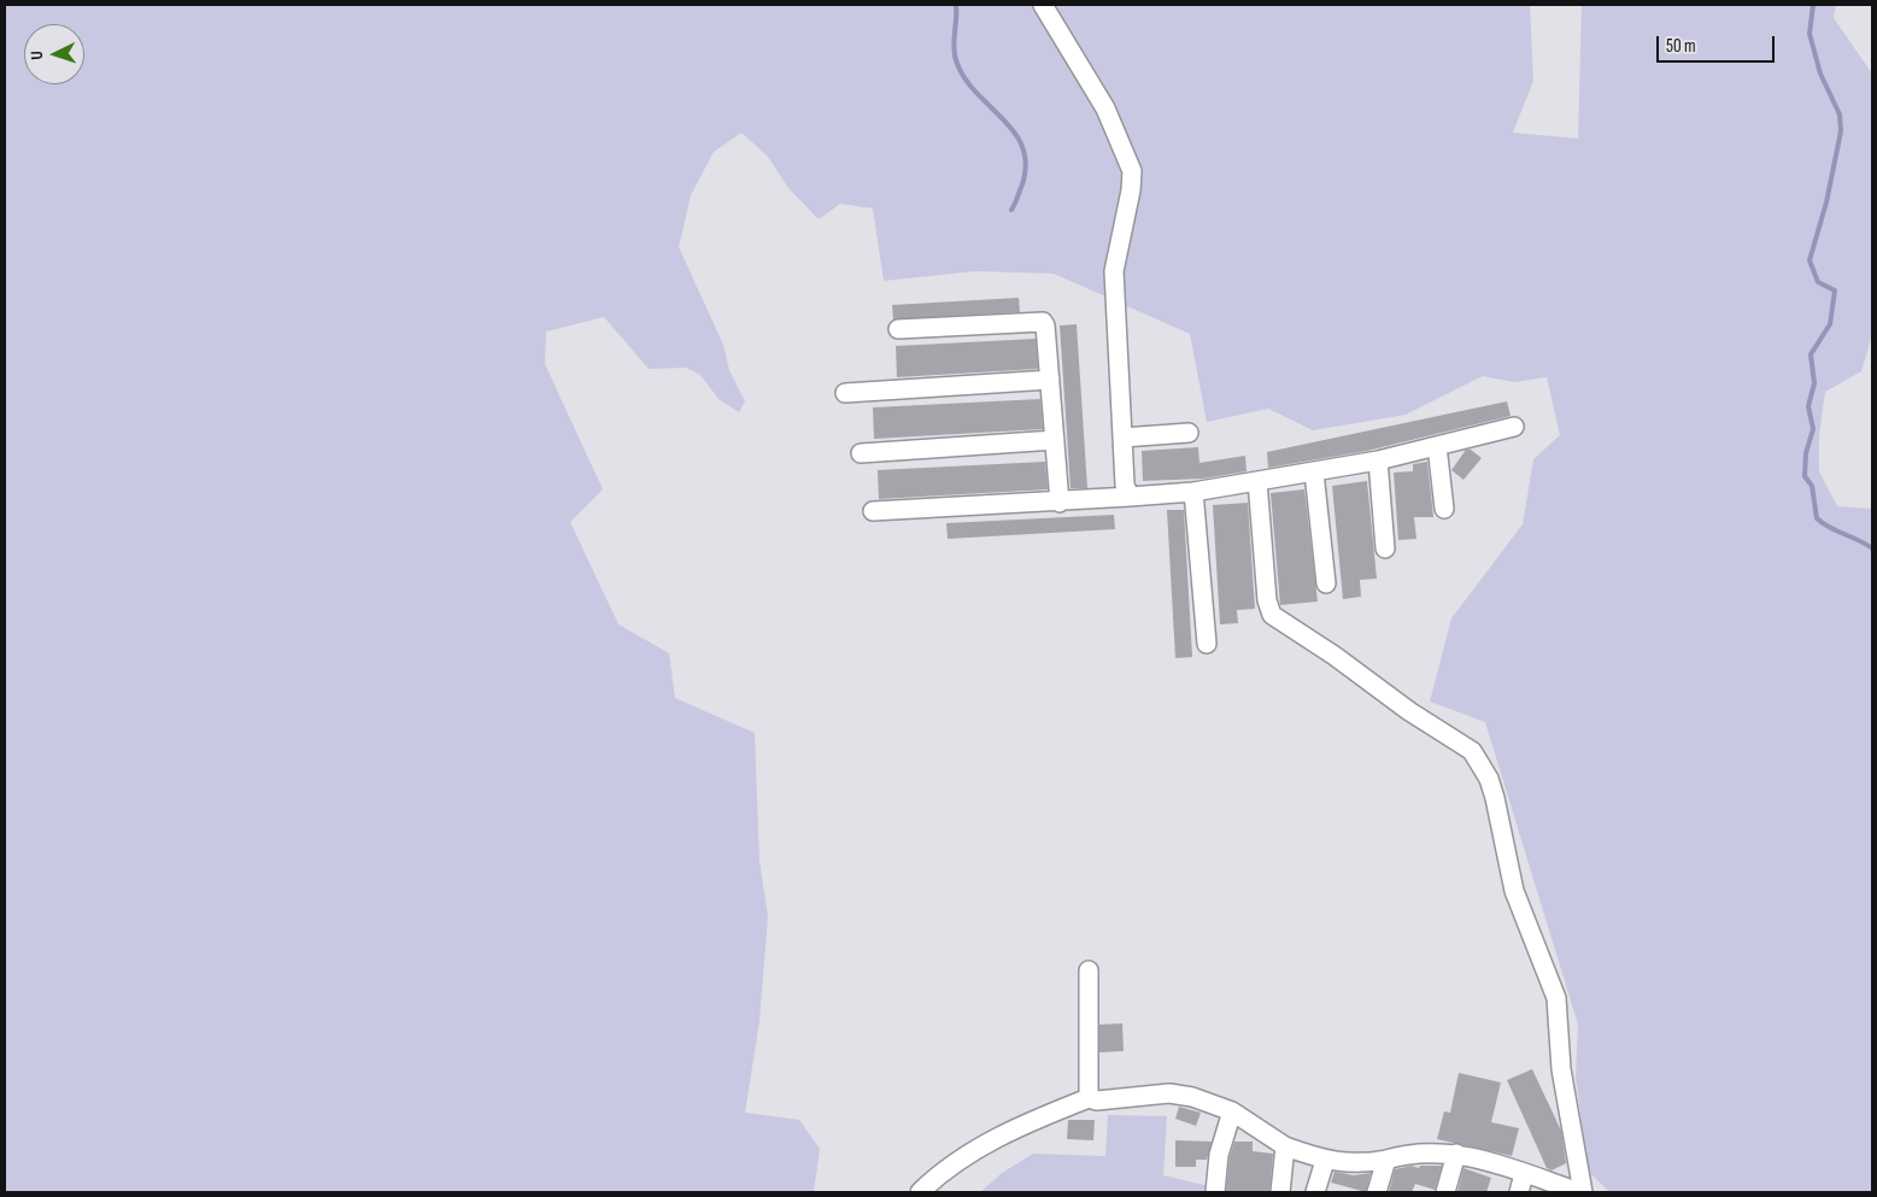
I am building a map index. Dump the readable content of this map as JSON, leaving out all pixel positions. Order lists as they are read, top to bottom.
{
  "scale_bar": "50 m",
  "north": "left"
}
